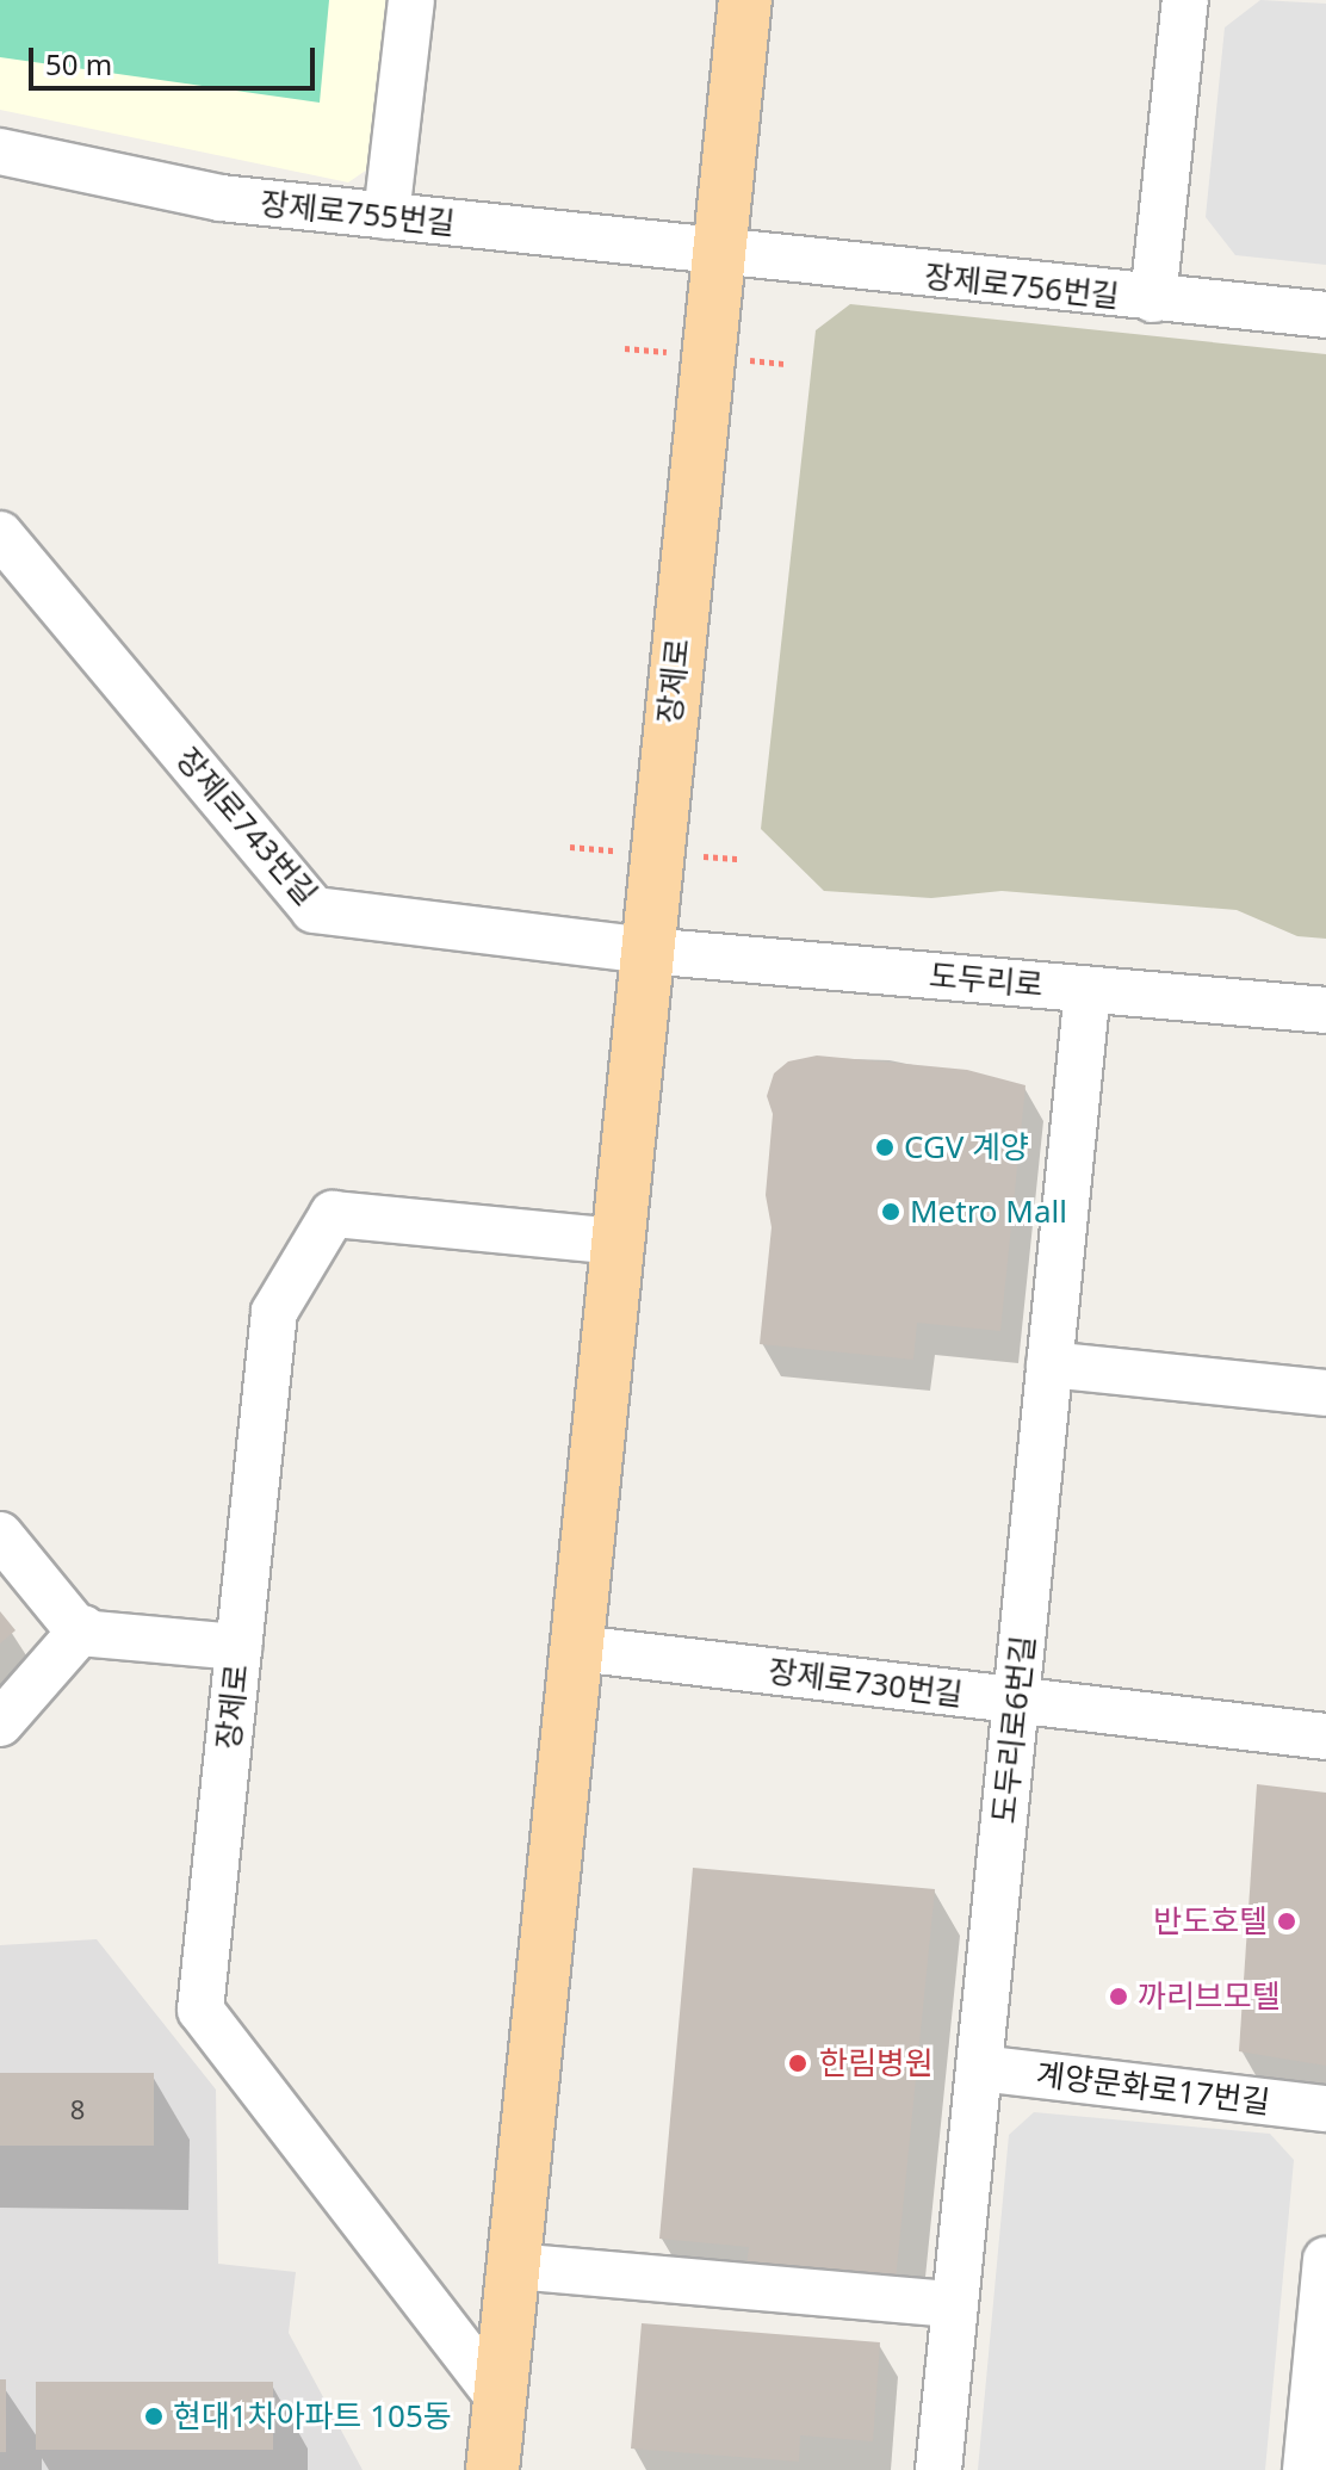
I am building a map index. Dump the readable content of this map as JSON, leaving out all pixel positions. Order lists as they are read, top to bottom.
{
  "streets": {
    "main road": ["장제로"],
    "street": [
      "장제로755번길",
      "장제로756번길",
      "장제로743번길",
      "도두리로",
      "장제로730번길",
      "도두리로6번길",
      "계양문화로17번길"
    ]
  },
  "crossings": [
    ["장제로755번길", "장제로756번길"],
    ["장제로755번길", "장제로"],
    ["장제로756번길", "장제로"],
    ["장제로", "장제로743번길"],
    ["장제로", "도두리로"],
    ["장제로", "장제로730번길"],
    ["장제로743번길", "도두리로"],
    ["도두리로", "도두리로6번길"],
    ["장제로730번길", "도두리로6번길"],
    ["도두리로6번길", "계양문화로17번길"]
  ],
  "places": [
    "CGV 계양",
    "Metro Mall",
    "반도호텔",
    "까리브모텔",
    "한림병원",
    "현대1차아파트 105동"
  ],
  "house_numbers": ["8"],
  "scale_bar": "50 m"
}
